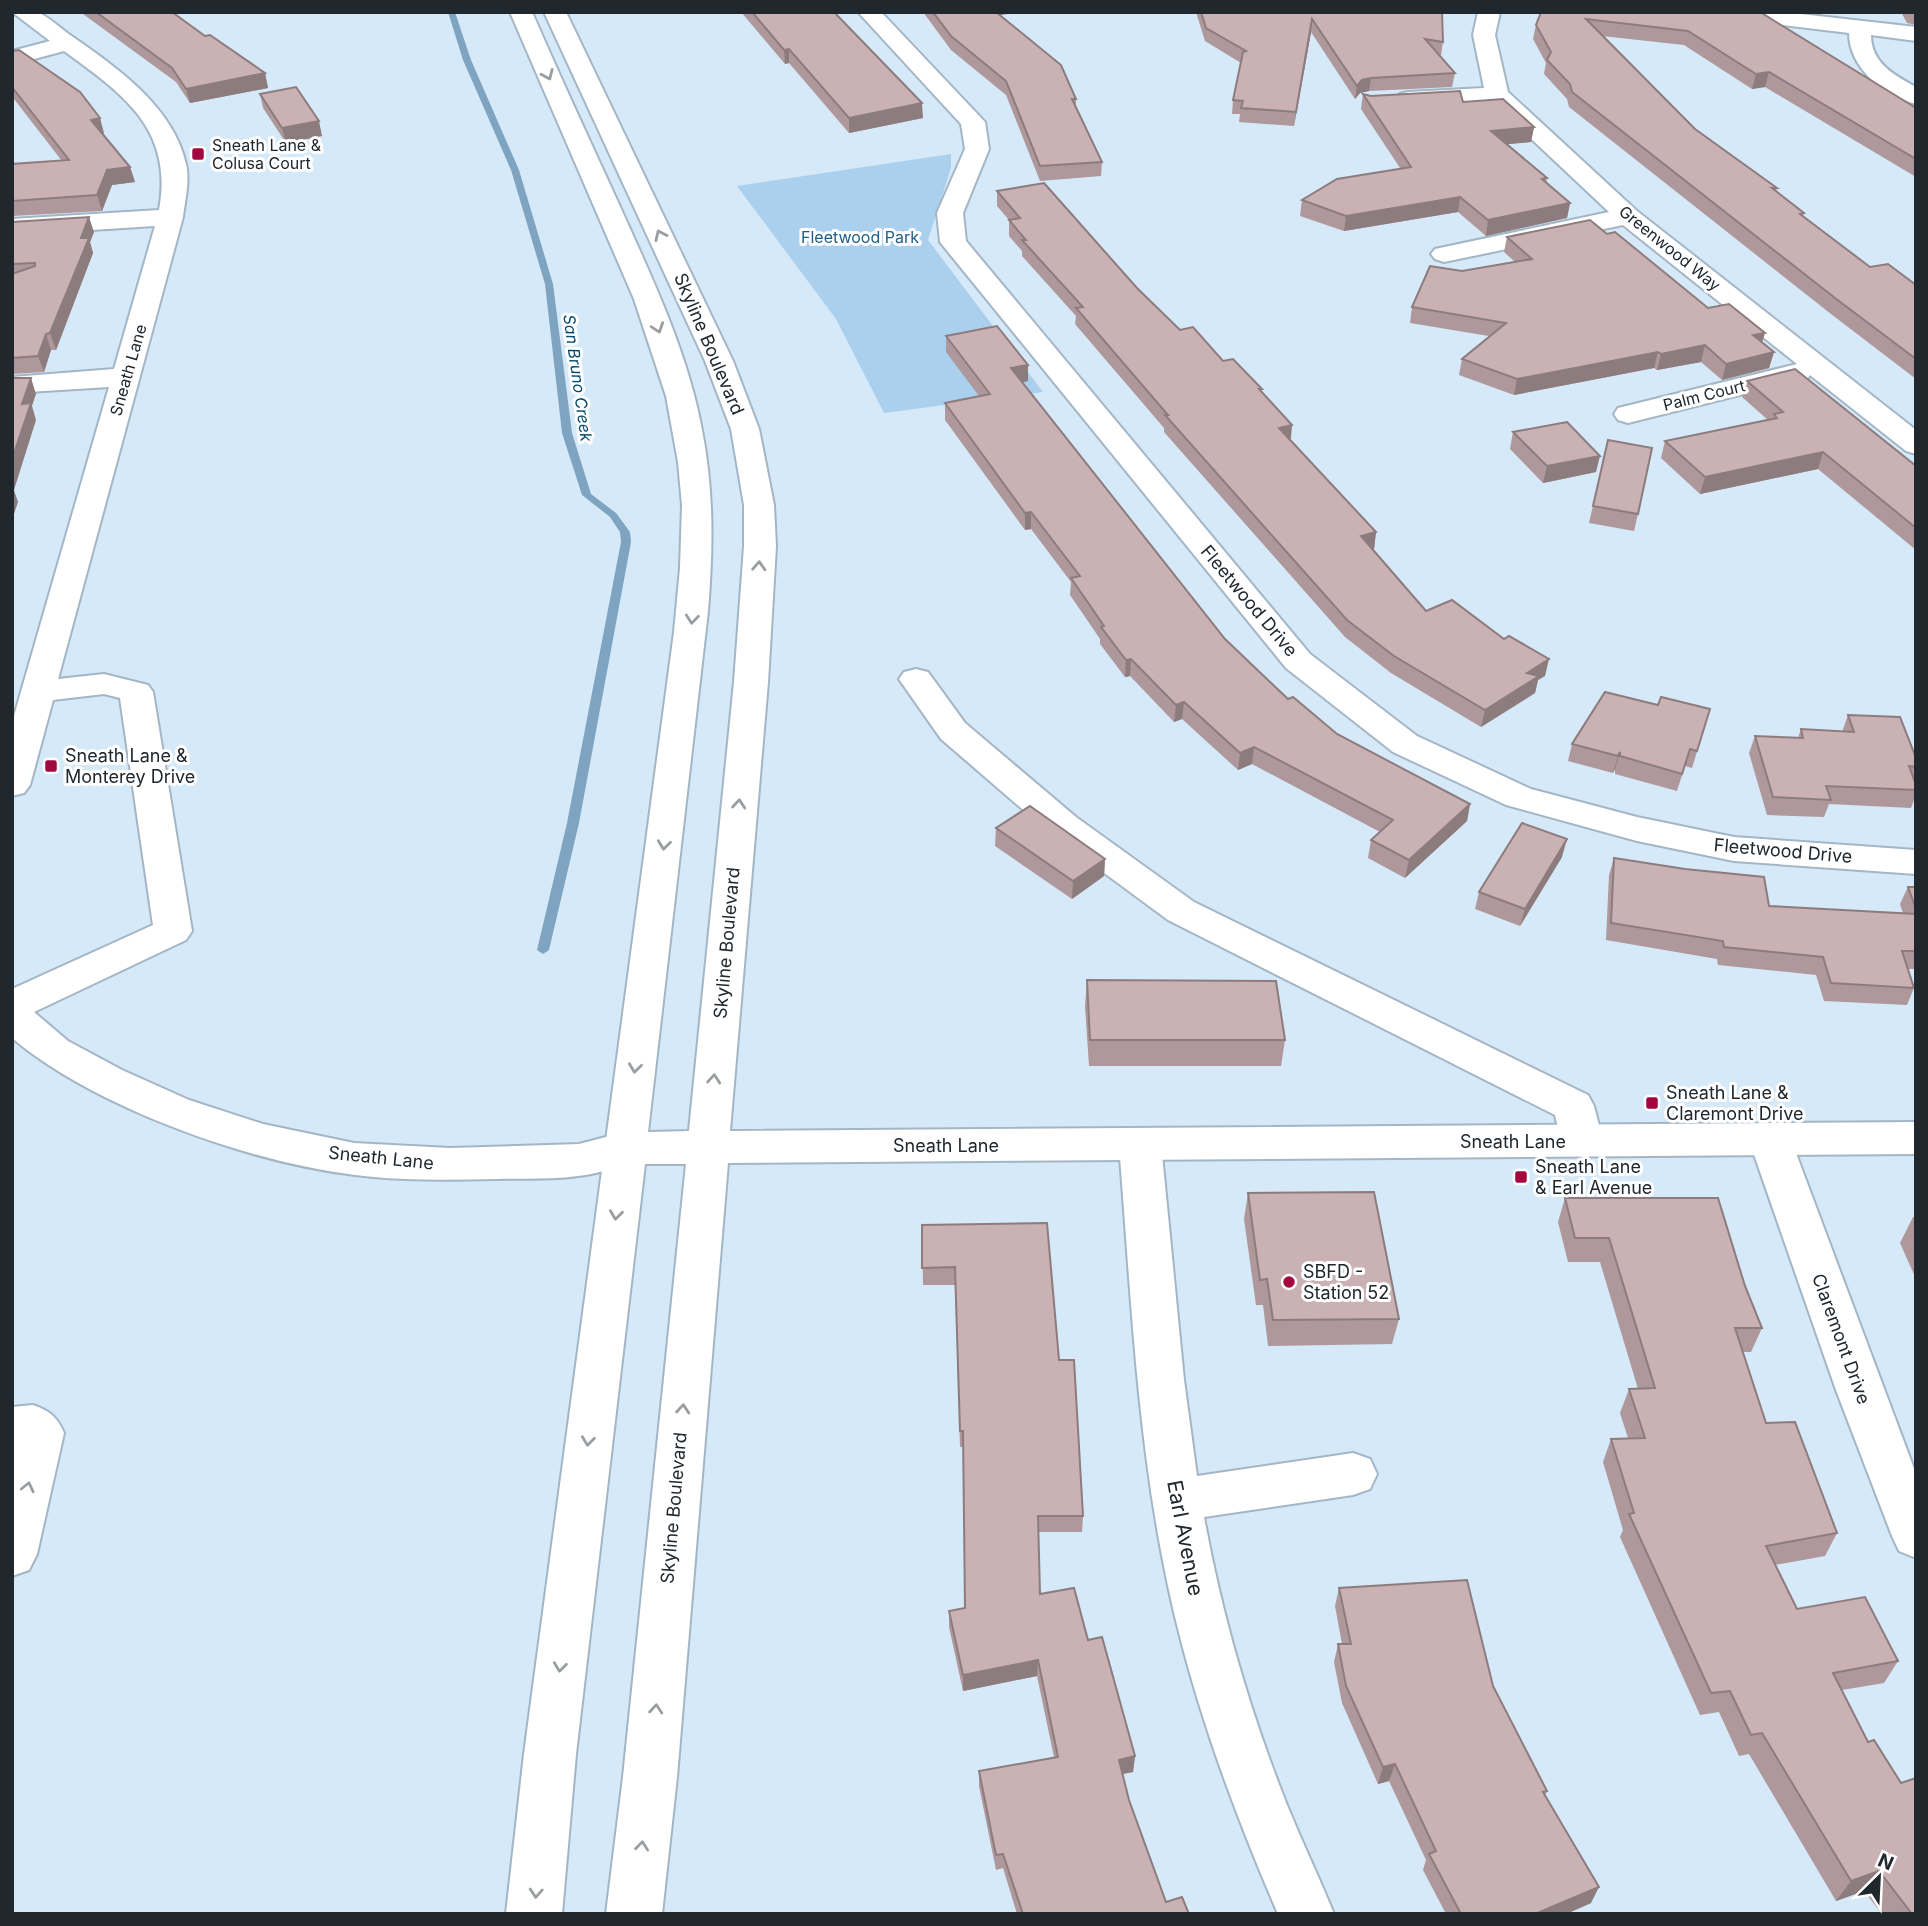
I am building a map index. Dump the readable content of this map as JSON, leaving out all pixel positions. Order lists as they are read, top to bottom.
{
  "streets": {
    "street": [
      "Greenwood Way",
      "Skyline Boulevard",
      "Sneath Lane",
      "Palm Court",
      "Fleetwood Drive",
      "Claremont Drive",
      "Earl Avenue"
    ]
  },
  "crossings": [
    ["Greenwood Way", "Palm Court"],
    ["Skyline Boulevard", "Sneath Lane"],
    ["Sneath Lane", "Claremont Drive"],
    ["Sneath Lane", "Earl Avenue"]
  ],
  "water": ["San Bruno Creek"],
  "parks": ["Fleetwood Park"],
  "places": {
    "transit": [
      "Sneath Lane & Colusa Court",
      "Sneath Lane & Monterey Drive",
      "Sneath Lane & Claremont Drive",
      "Sneath Lane & Earl Avenue"
    ],
    "other": ["SBFD - Station 52"]
  },
  "north": "top right"
}
